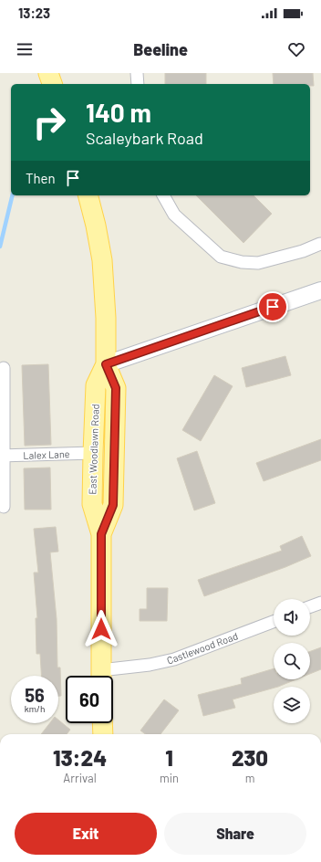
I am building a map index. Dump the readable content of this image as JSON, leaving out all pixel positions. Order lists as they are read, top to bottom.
{
  "streets": {
    "main road": ["East Woodlawn Road"],
    "street": ["Lalex Lane", "Castlewood Road"]
  },
  "crossings": [
    ["East Woodlawn Road", "Lalex Lane"]
  ],
  "page": {
    "status": "13:23",
    "header": "Beeline",
    "turn": ["140 m", "Scaleybark Road"],
    "then": "Then",
    "speed": "56 km/h",
    "limit": "60",
    "eta": [
      "13:24",
      "Arrival",
      "1",
      "min",
      "230",
      "m"
    ],
    "buttons": ["Exit", "Share"]
  }
}
